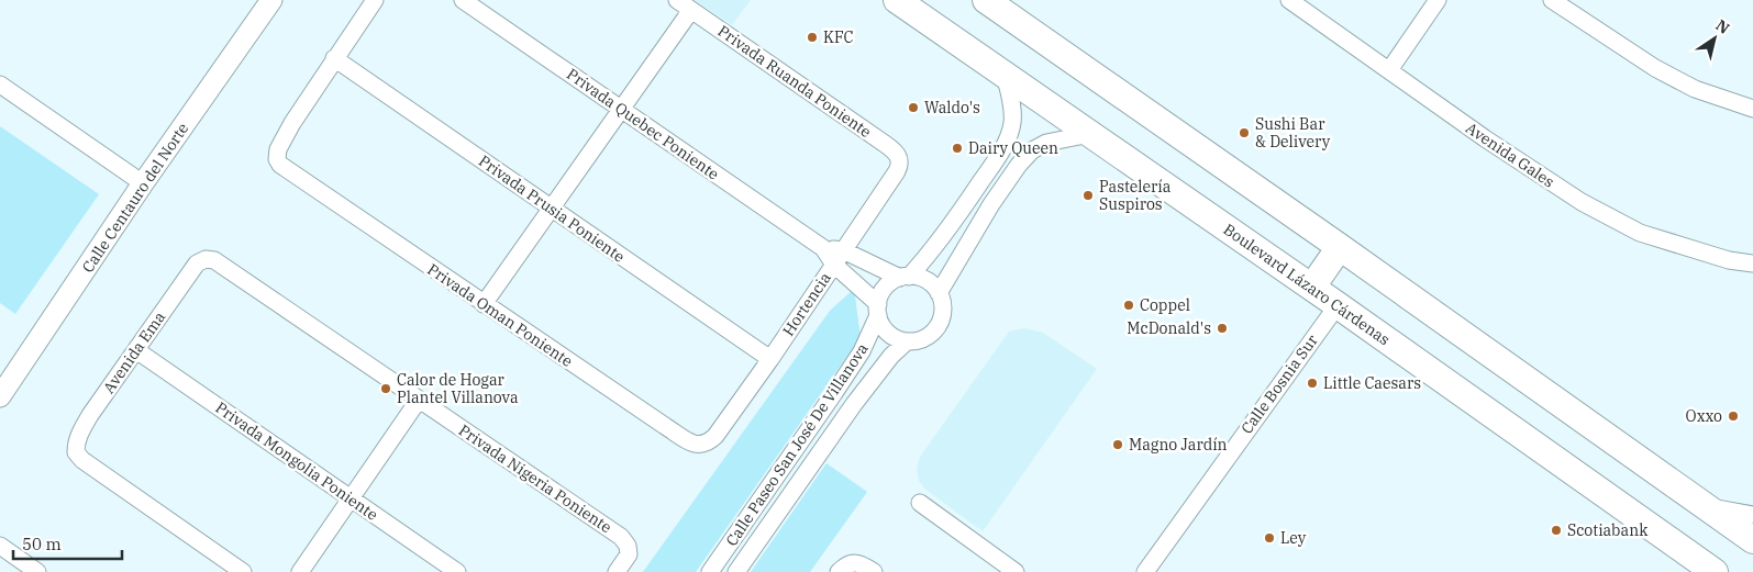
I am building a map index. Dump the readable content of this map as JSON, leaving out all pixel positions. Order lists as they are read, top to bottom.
{
  "streets": {
    "main road": ["Boulevard Lázaro Cárdenas"],
    "street": [
      "Privada Ruanda Poniente",
      "Privada Quebec Poniente",
      "Avenida Gales",
      "Calle Centauro del Norte",
      "Privada Prusia Poniente",
      "Hortencia",
      "Privada Oman Poniente",
      "Avenida Ema",
      "Calle Bosnia Sur",
      "Calle Paseo San José De Villanova",
      "Privada Mongolia Poniente",
      "Privada Nigeria Poniente"
    ]
  },
  "crossings": [
    ["Privada Ruanda Poniente", "Hortencia"],
    ["Privada Quebec Poniente", "Hortencia"],
    ["Privada Quebec Poniente", "Calle Paseo San José De Villanova"],
    ["Privada Prusia Poniente", "Hortencia"],
    ["Privada Prusia Poniente", "Privada Oman Poniente"],
    ["Boulevard Lázaro Cárdenas", "Calle Bosnia Sur"],
    ["Hortencia", "Privada Oman Poniente"],
    ["Avenida Ema", "Privada Mongolia Poniente"],
    ["Avenida Ema", "Privada Nigeria Poniente"]
  ],
  "places": [
    "KFC",
    "Waldo's",
    "Sushi Bar & Delivery",
    "Dairy Queen",
    "Pastelería Suspiros",
    "Coppel",
    "McDonald's",
    "Little Caesars",
    "Calor de Hogar Plantel Villanova",
    "Oxxo",
    "Magno Jardín",
    "Scotiabank",
    "Ley"
  ],
  "scale_bar": "50 m",
  "north": "top right"
}
